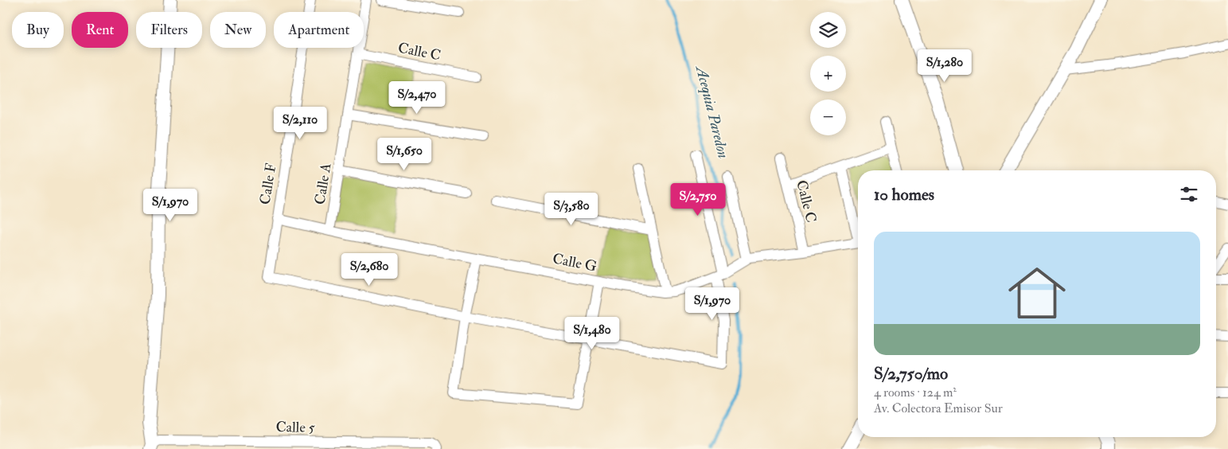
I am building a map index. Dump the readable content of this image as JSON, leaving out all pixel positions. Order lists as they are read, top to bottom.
{
  "streets": {
    "street": [
      "Calle C",
      "Calle F",
      "Calle A",
      "Calle G",
      "Calle 5"
    ]
  },
  "crossings": [
    ["Calle C", "Calle A"],
    ["Calle C", "Calle G"],
    ["Calle F", "Calle G"],
    ["Calle A", "Calle G"]
  ],
  "water": ["Acequia Paredon"],
  "page": {
    "map_buttons": ["+", "−"],
    "chip": [
      "Buy",
      "Rent",
      "Filters",
      "New",
      "Apartment"
    ],
    "price": [
      "S/1,280",
      "S/2,470",
      "S/2,110",
      "S/1,650",
      "S/2,750",
      "S/1,970",
      "S/3,580",
      "S/2,680",
      "S/1,970",
      "S/1,480"
    ],
    "heading": "10 homes",
    "list": [
      {
        "name": "S/2,750/mo",
        "note": "4 rooms · 124 m² · Av. Colectora Emisor Sur"
      }
    ]
  }
}
